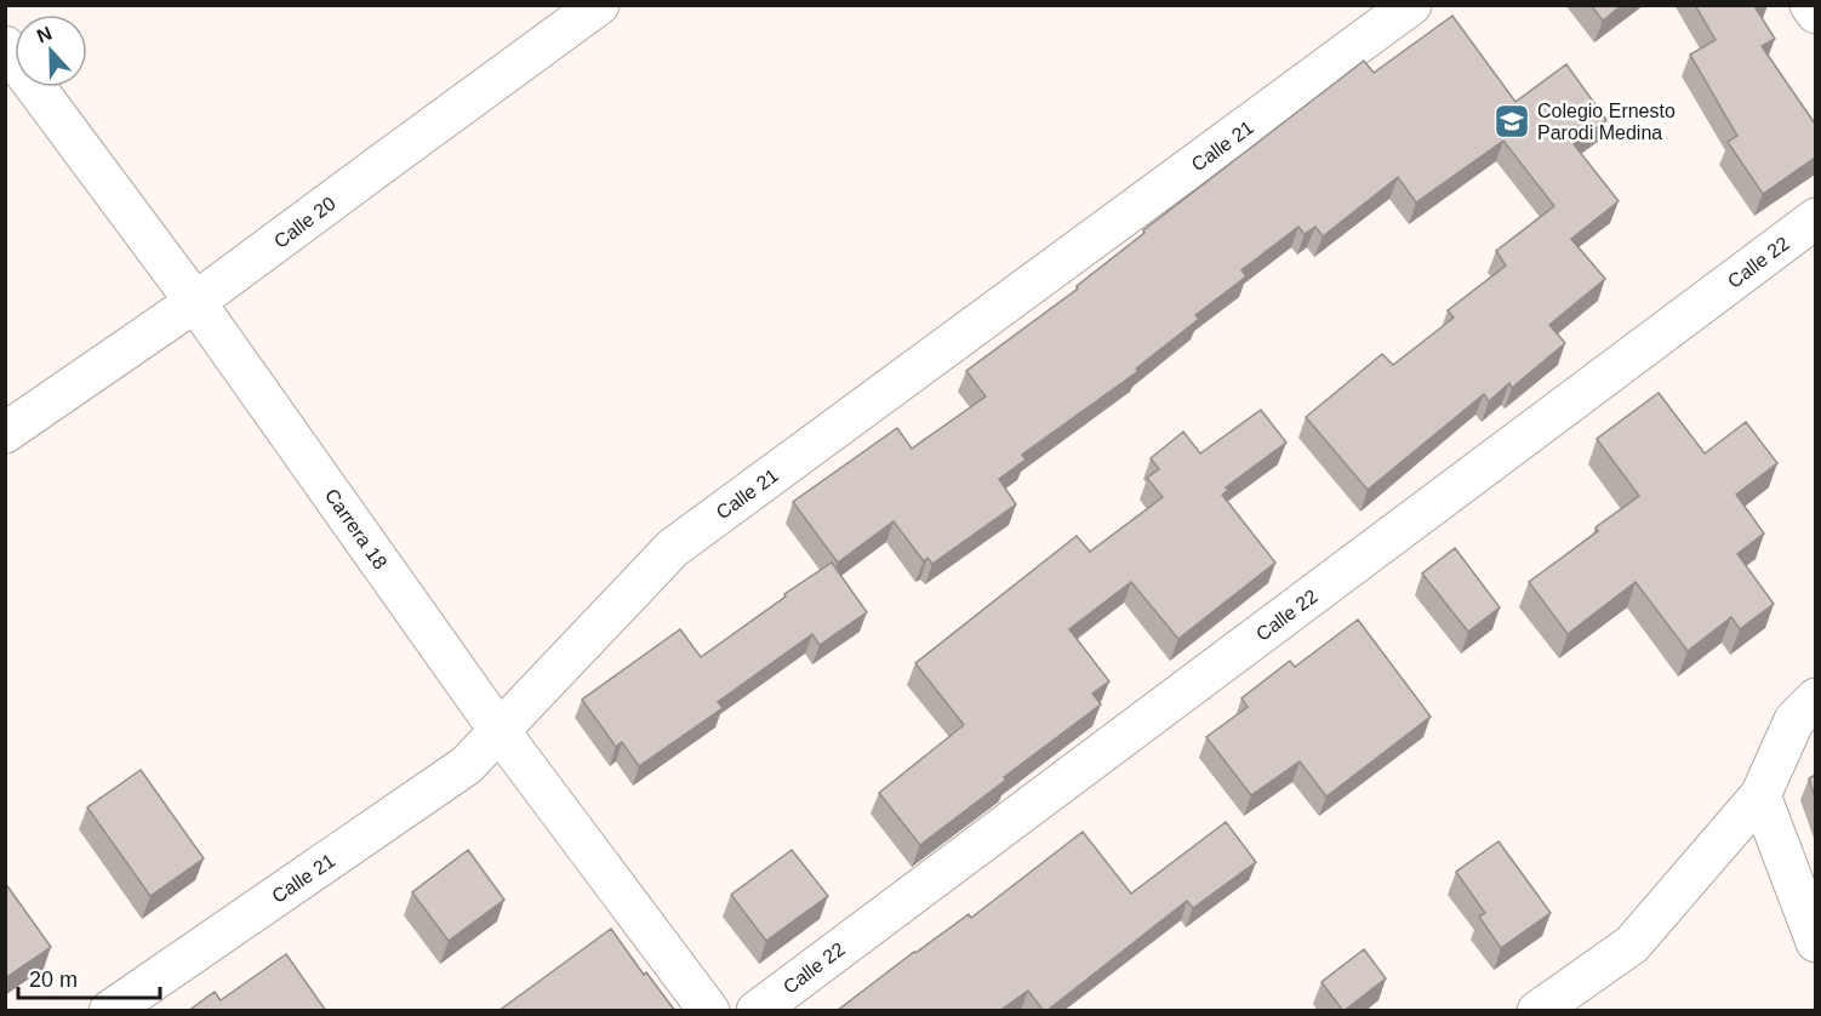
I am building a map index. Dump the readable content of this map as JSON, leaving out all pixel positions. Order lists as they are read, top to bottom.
{
  "streets": {
    "street": [
      "Calle 21",
      "Calle 20",
      "Calle 22",
      "Carrera 18"
    ]
  },
  "crossings": [
    ["Calle 21", "Carrera 18"],
    ["Calle 20", "Carrera 18"]
  ],
  "places": {
    "school or university": ["Colegio Ernesto Parodi Medina"]
  },
  "scale_bar": "20 m",
  "north": "top"
}
